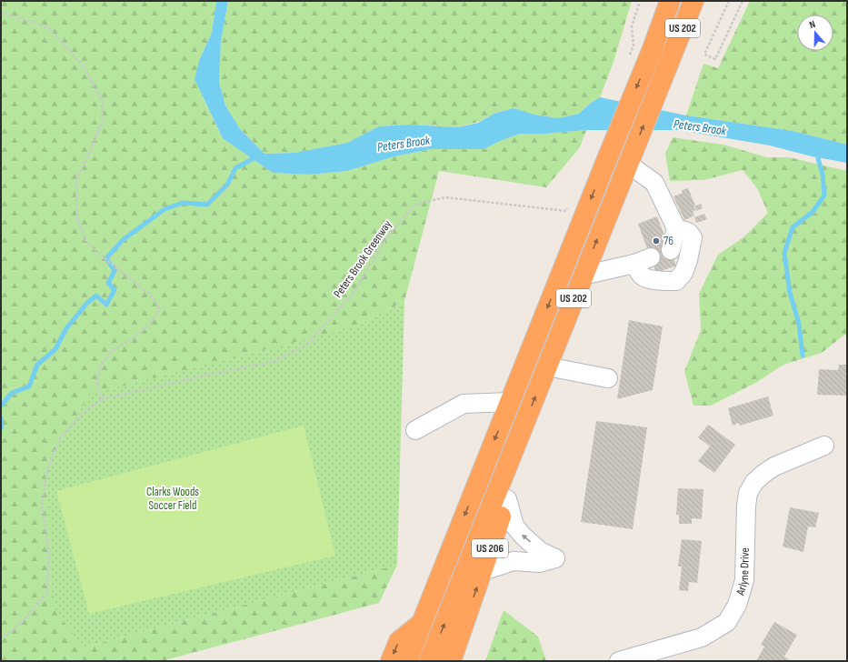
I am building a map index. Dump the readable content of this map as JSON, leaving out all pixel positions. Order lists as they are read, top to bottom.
{
  "streets": {
    "highway": ["US 202", "US 206"],
    "street": ["Arlyne Drive"],
    "path": ["Peters Brook Greenway"]
  },
  "crossings": [
    ["US 202", "US 206"]
  ],
  "water": ["Peters Brook"],
  "parks": ["Clarks Woods Soccer Field"],
  "places": ["76"],
  "north": "top"
}
